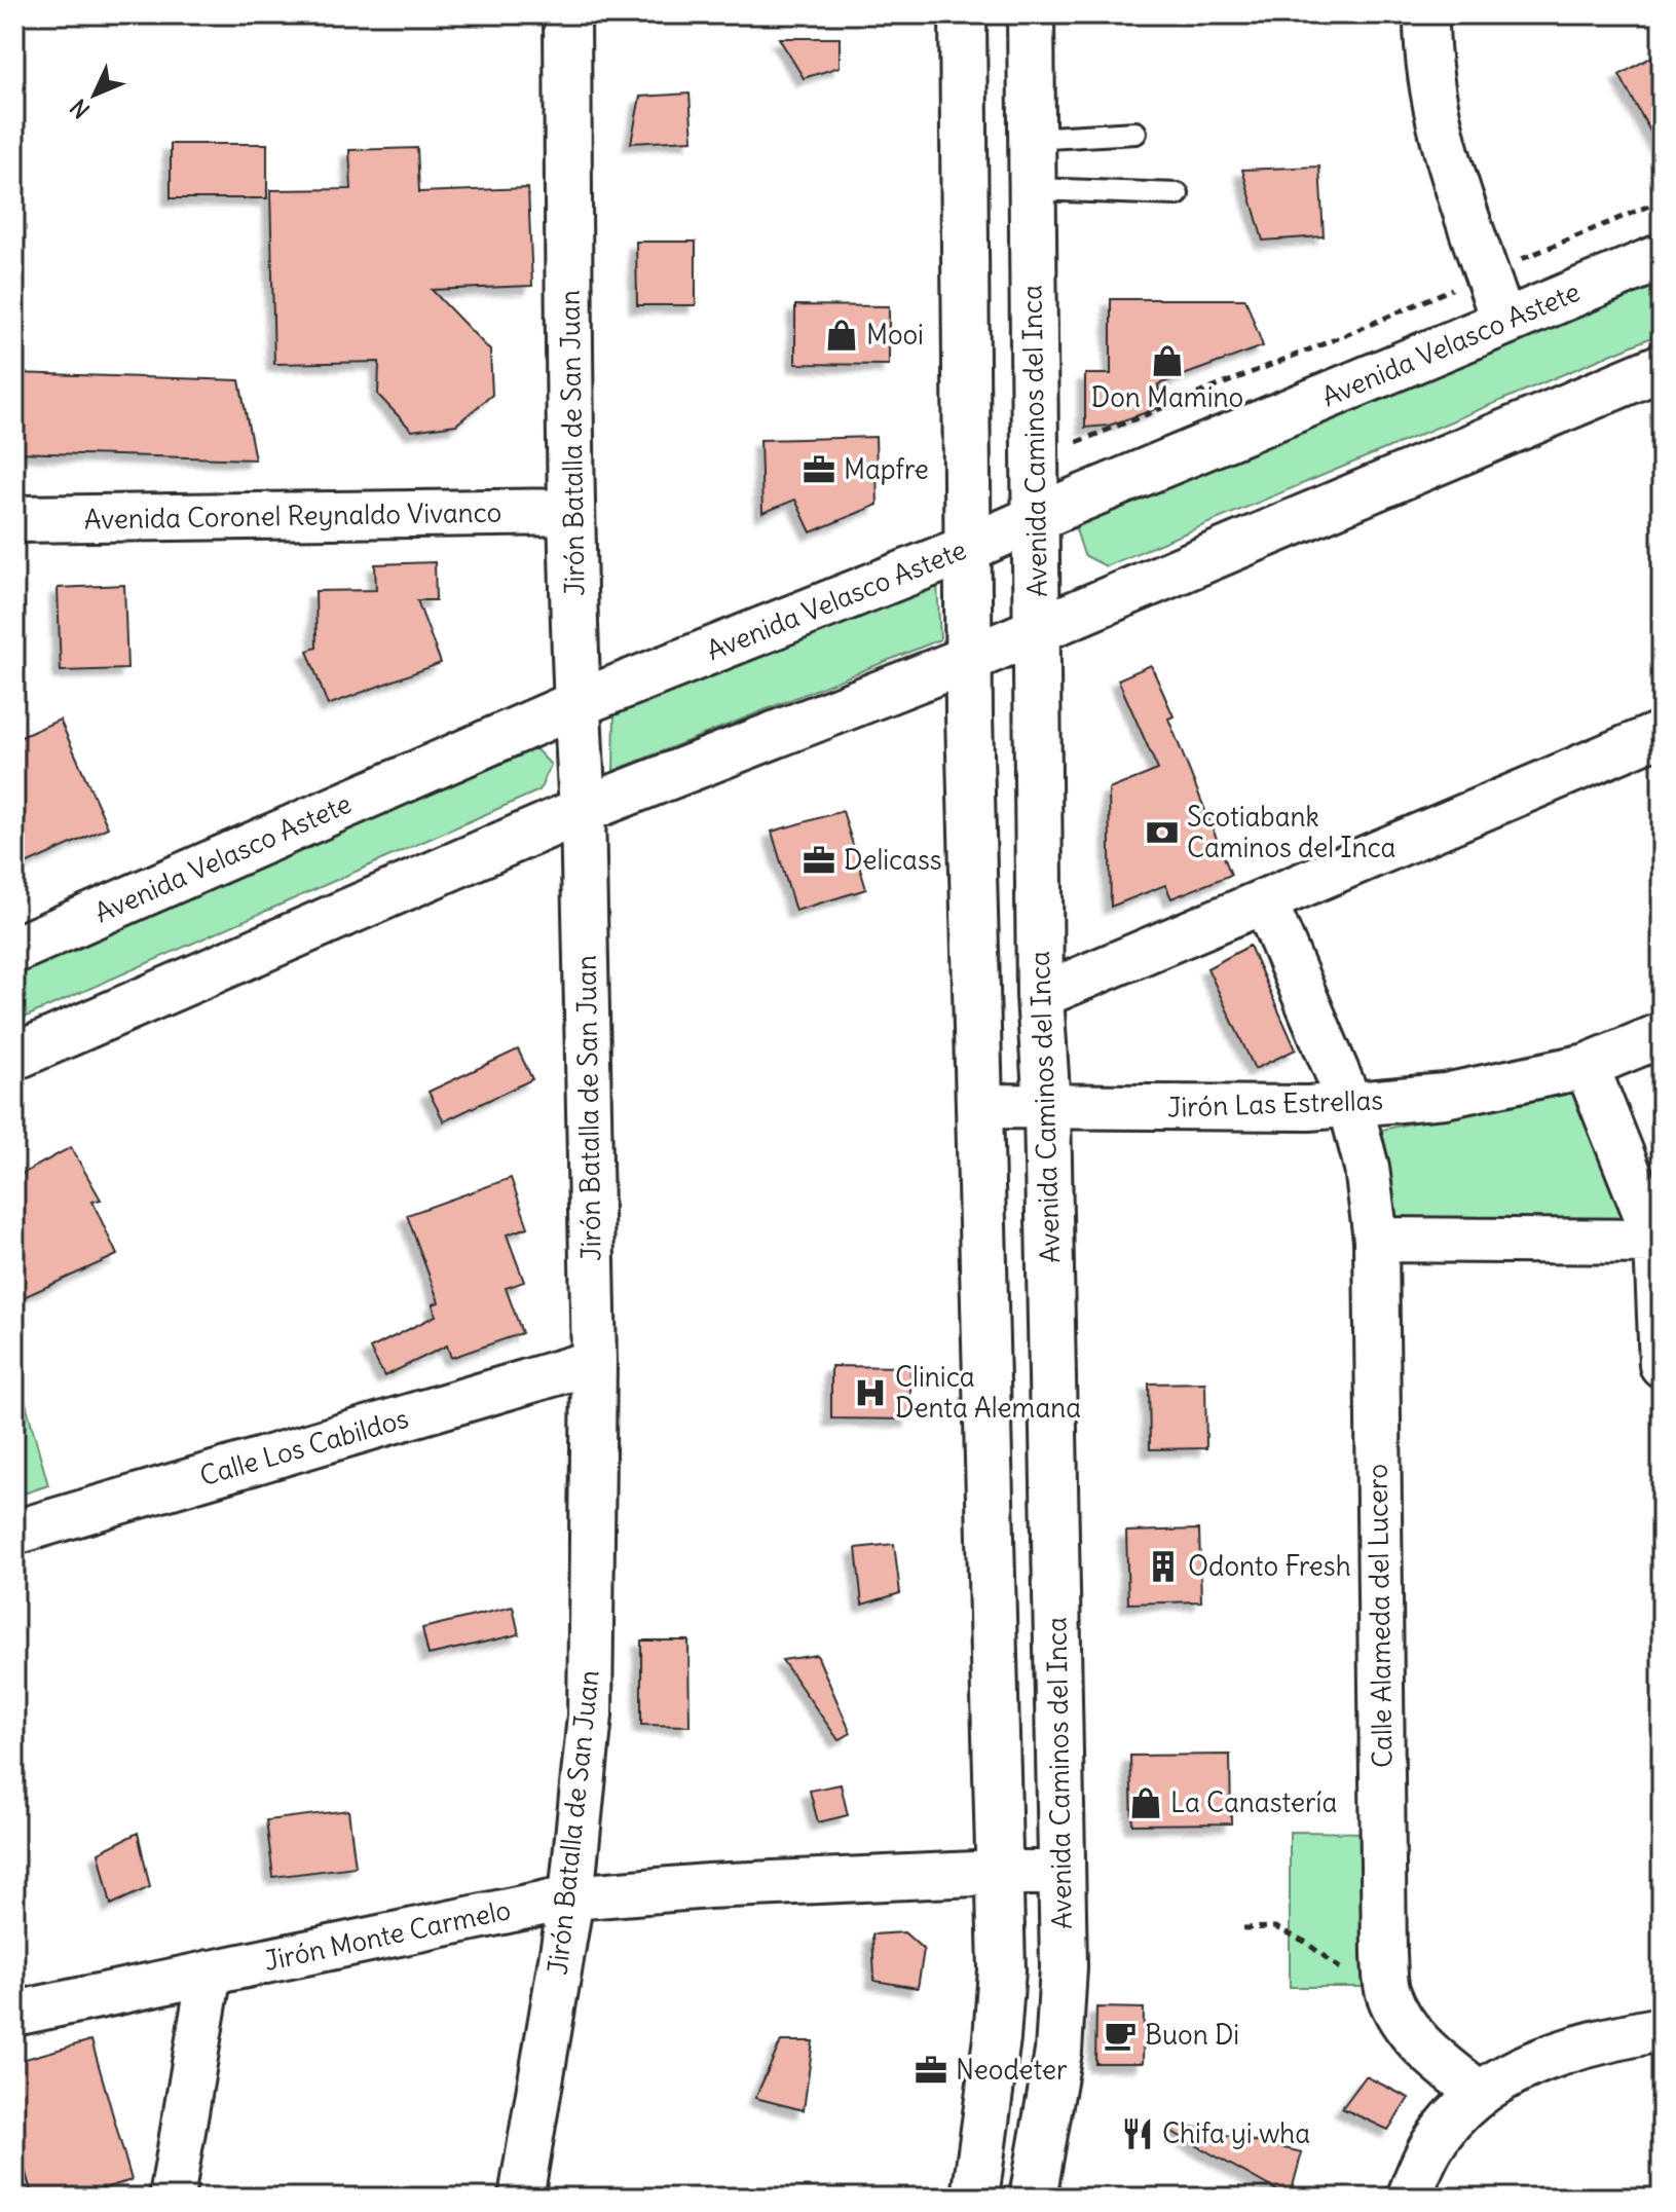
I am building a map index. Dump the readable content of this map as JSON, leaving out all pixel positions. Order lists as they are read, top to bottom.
{
  "streets": {
    "main road": [
      "Avenida Velasco Astete",
      "Avenida Caminos del Inca",
      "Jirón Batalla de San Juan",
      "Avenida Coronel Reynaldo Vivanco"
    ],
    "street": [
      "Jirón Las Estrellas",
      "Calle Los Cabildos",
      "Calle Alameda del Lucero",
      "Jirón Monte Carmelo"
    ]
  },
  "crossings": [
    ["Avenida Velasco Astete", "Avenida Caminos del Inca"],
    ["Avenida Velasco Astete", "Jirón Batalla de San Juan"],
    ["Avenida Caminos del Inca", "Jirón Las Estrellas"],
    ["Avenida Caminos del Inca", "Jirón Monte Carmelo"],
    ["Jirón Batalla de San Juan", "Avenida Coronel Reynaldo Vivanco"],
    ["Jirón Batalla de San Juan", "Calle Los Cabildos"],
    ["Jirón Batalla de San Juan", "Jirón Monte Carmelo"],
    ["Jirón Las Estrellas", "Calle Alameda del Lucero"]
  ],
  "places": {
    "shop": ["Mooi", "Don Mamino", "La Canastería"],
    "office": ["Mapfre", "Delicass", "Neodeter"],
    "bank": ["Scotiabank Caminos del Inca"],
    "hospital": ["Clinica Denta Alemana"],
    "building": ["Odonto Fresh"],
    "cafe": ["Buon Di"],
    "restaurant": ["Chifa yi wha"]
  },
  "north": "bottom left"
}
